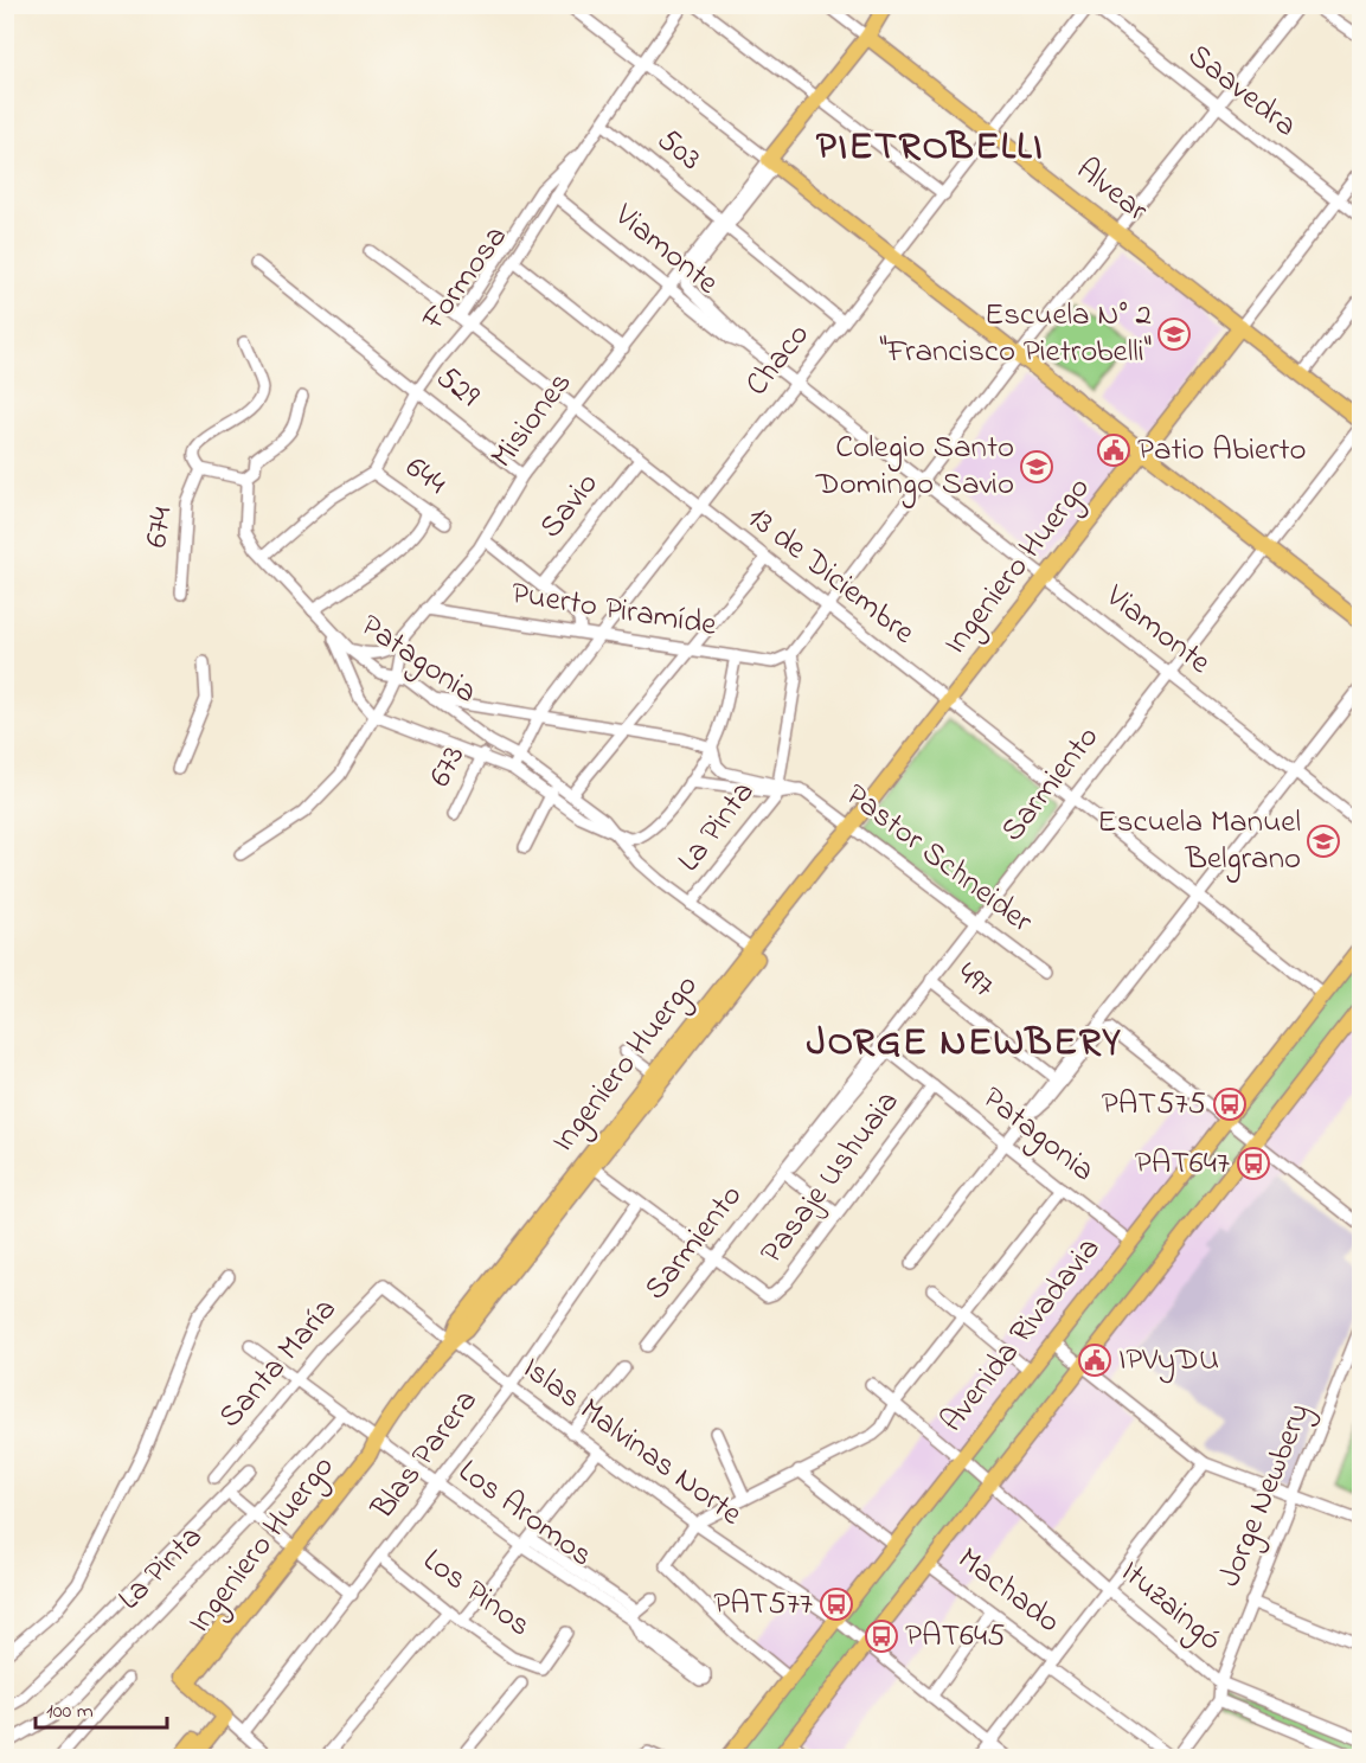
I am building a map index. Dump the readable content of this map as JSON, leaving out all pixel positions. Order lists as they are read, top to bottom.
{
  "streets": {
    "main road": [
      "Alvear",
      "Misiones",
      "Ingeniero Huergo",
      "Avenida Rivadavia"
    ],
    "street": [
      "Saavedra",
      "503",
      "Viamonte",
      "Formosa",
      "Chaco",
      "529",
      "644",
      "Savio",
      "674",
      "13 de Diciembre",
      "Puerto Piramíde",
      "Patagonia",
      "673",
      "Sarmiento",
      "La Pinta",
      "Pastor Schneider",
      "497",
      "Pasaje Ushuaia",
      "Santa María",
      "Islas Malvinas Norte",
      "Blas Parera",
      "Jorge Newbery",
      "Los Aromos",
      "Machado",
      "Los Pinos",
      "Ituzaingó"
    ]
  },
  "crossings": [
    ["Saavedra", "Chaco"],
    ["Saavedra", "Ingeniero Huergo"],
    ["503", "Formosa"],
    ["503", "Chaco"],
    ["503", "Misiones"],
    ["Alvear", "Chaco"],
    ["Alvear", "Misiones"],
    ["Alvear", "Ingeniero Huergo"],
    ["Viamonte", "Formosa"],
    ["Viamonte", "Chaco"],
    ["Viamonte", "Misiones"],
    ["Viamonte", "Ingeniero Huergo"],
    ["Viamonte", "Sarmiento"],
    ["Formosa", "529"],
    ["Formosa", "644"],
    ["Formosa", "13 de Diciembre"],
    ["Chaco", "13 de Diciembre"],
    ["Chaco", "Puerto Piramíde"],
    ["Chaco", "Patagonia"],
    ["529", "Misiones"],
    ["Misiones", "13 de Diciembre"],
    ["Misiones", "Puerto Piramíde"],
    ["Misiones", "Patagonia"],
    ["Savio", "13 de Diciembre"],
    ["Ingeniero Huergo", "13 de Diciembre"],
    ["Ingeniero Huergo", "Patagonia"],
    ["Ingeniero Huergo", "Pastor Schneider"],
    ["Ingeniero Huergo", "Islas Malvinas Norte"],
    ["Ingeniero Huergo", "Los Aromos"],
    ["13 de Diciembre", "Sarmiento"],
    ["13 de Diciembre", "Avenida Rivadavia"],
    ["Puerto Piramíde", "La Pinta"],
    ["Patagonia", "673"],
    ["Patagonia", "Sarmiento"],
    ["Patagonia", "La Pinta"],
    ["Patagonia", "Pasaje Ushuaia"],
    ["Patagonia", "Avenida Rivadavia"],
    ["Sarmiento", "Pastor Schneider"],
    ["Sarmiento", "497"],
    ["Sarmiento", "Pasaje Ushuaia"],
    ["La Pinta", "Pastor Schneider"],
    ["La Pinta", "Los Aromos"],
    ["Avenida Rivadavia", "Islas Malvinas Norte"],
    ["Avenida Rivadavia", "Ituzaingó"],
    ["Santa María", "Islas Malvinas Norte"],
    ["Santa María", "Los Aromos"],
    ["Islas Malvinas Norte", "Blas Parera"],
    ["Blas Parera", "Los Aromos"],
    ["Blas Parera", "Los Pinos"],
    ["Jorge Newbery", "Ituzaingó"]
  ],
  "districts": ["PIETROBELLI", "JORGE NEWBERY"],
  "places": {
    "school or university": ["Escuela N° 2 \"Francisco Pietrobelli\"", "Colegio Santo Domingo Savio", "Escuela Manuel Belgrano"],
    "public building": ["Patio Abierto", "IPVyDU"],
    "bus stop": [
      "PAT575",
      "PAT647",
      "PAT577",
      "PAT645"
    ]
  },
  "scale_bar": "100 m"
}
